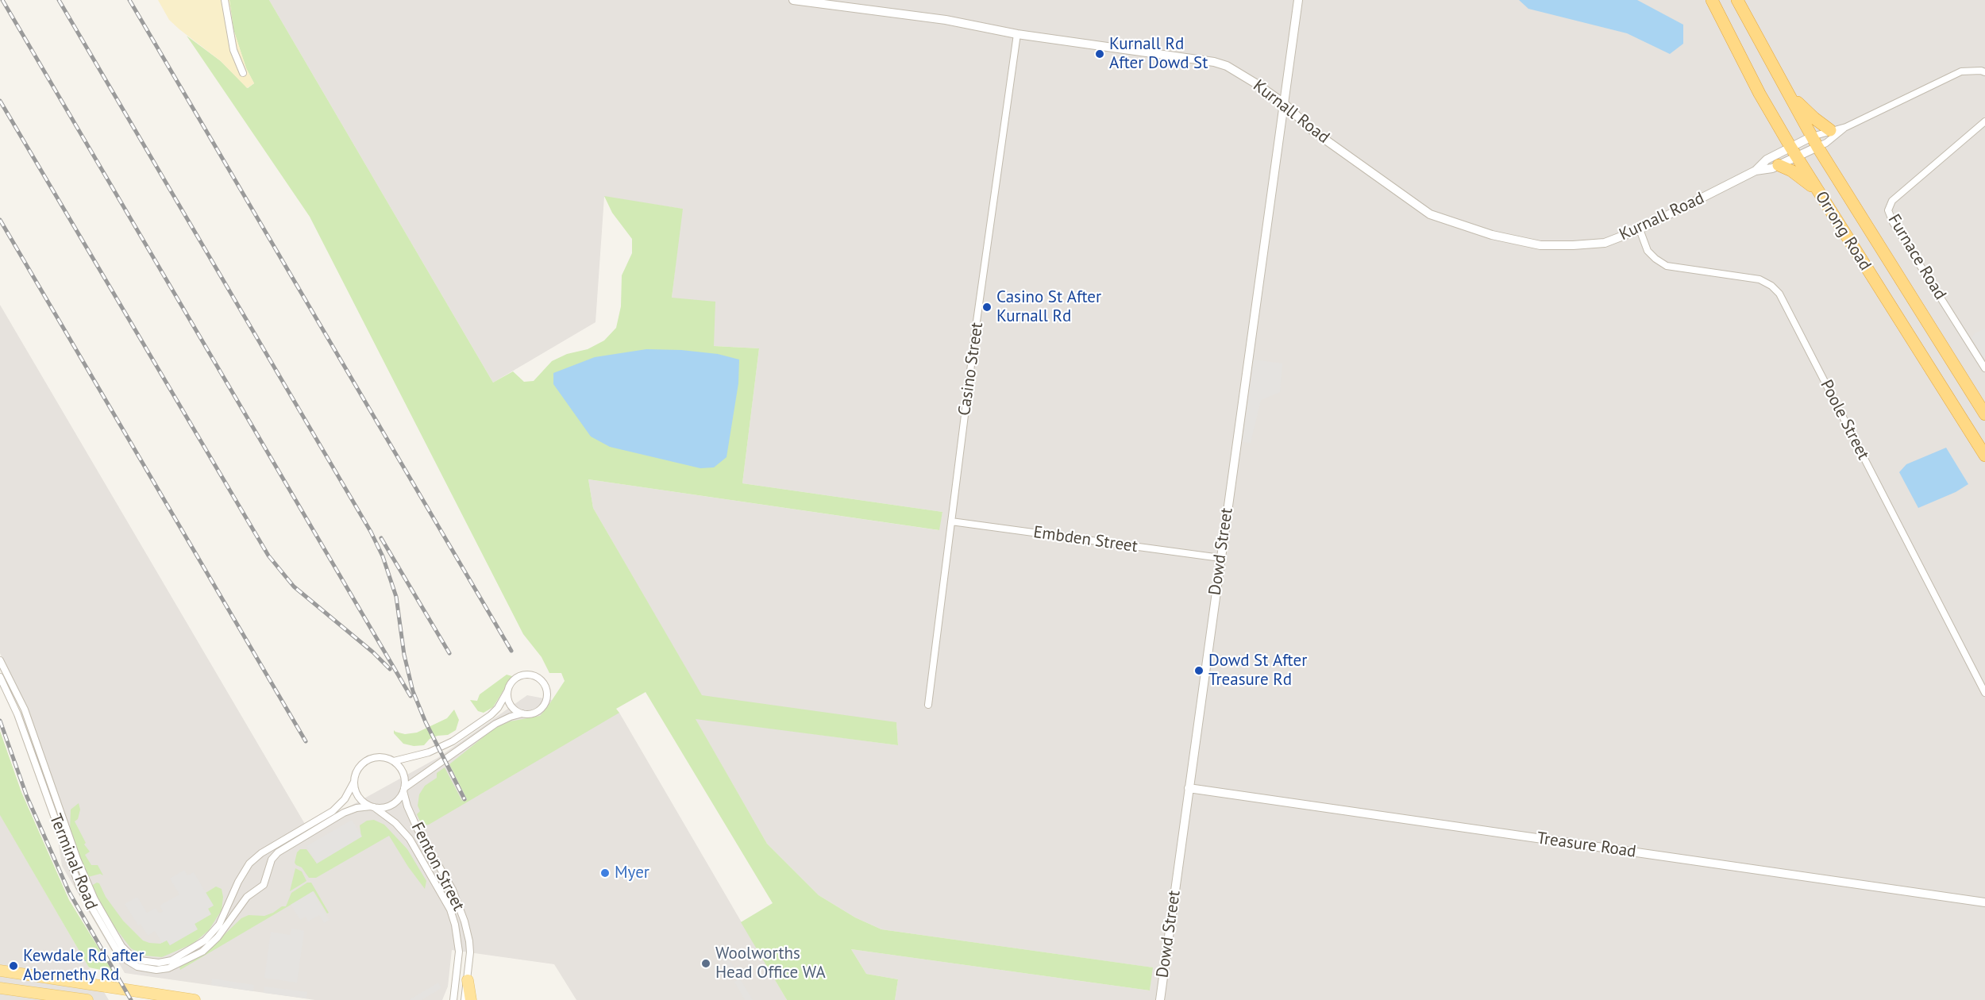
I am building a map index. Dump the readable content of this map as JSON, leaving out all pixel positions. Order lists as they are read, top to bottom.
{
  "streets": {
    "highway": ["Orrong Road"],
    "street": [
      "Kurnall Road",
      "Furnace Road",
      "Casino Street",
      "Poole Street",
      "Embden Street",
      "Dowd Street",
      "Treasure Road",
      "Terminal Road",
      "Fenton Street"
    ]
  },
  "crossings": [
    ["Kurnall Road", "Orrong Road"],
    ["Kurnall Road", "Casino Street"],
    ["Kurnall Road", "Poole Street"],
    ["Kurnall Road", "Dowd Street"],
    ["Casino Street", "Embden Street"],
    ["Embden Street", "Dowd Street"],
    ["Dowd Street", "Treasure Road"],
    ["Terminal Road", "Fenton Street"]
  ],
  "places": [
    "Kurnall Rd After Dowd St",
    "Casino St After Kurnall Rd",
    "Dowd St After Treasure Rd",
    "Myer",
    "Woolworths Head Office WA",
    "Kewdale Rd after Abernethy Rd"
  ]
}
